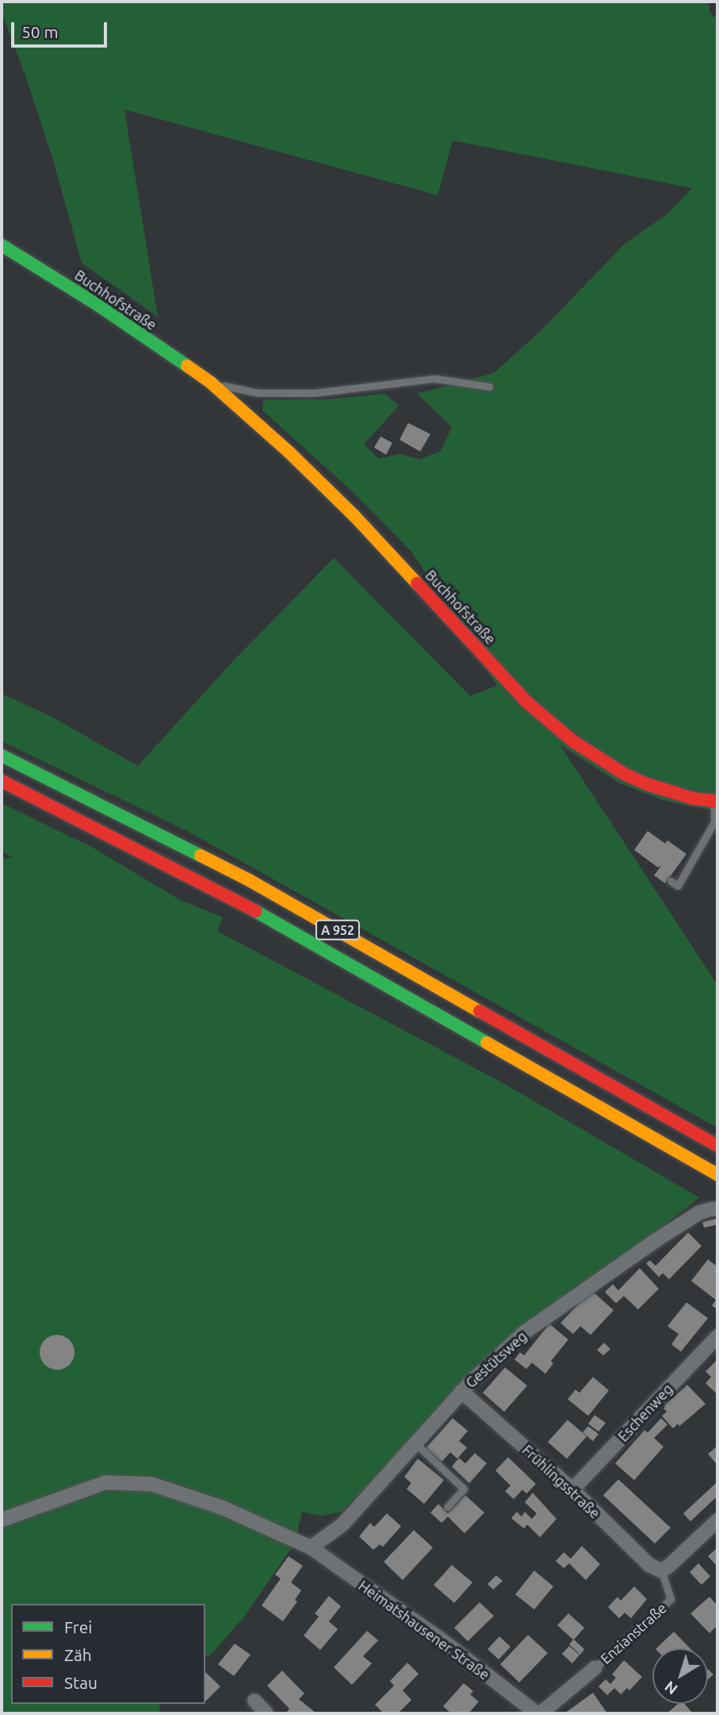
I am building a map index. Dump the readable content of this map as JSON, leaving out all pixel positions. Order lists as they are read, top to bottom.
{
  "streets": {
    "main road": ["Buchhofstraße", "A 952"],
    "street": [
      "Gestütsweg",
      "Eschenweg",
      "Frühlingsstraße",
      "Heimatshausener Straße",
      "Enzianstraße"
    ]
  },
  "crossings": [
    ["Gestütsweg", "Frühlingsstraße"],
    ["Gestütsweg", "Heimatshausener Straße"],
    ["Eschenweg", "Frühlingsstraße"],
    ["Frühlingsstraße", "Enzianstraße"],
    ["Heimatshausener Straße", "Enzianstraße"]
  ],
  "legend": ["Frei", "Zäh", "Stau"],
  "scale_bar": "50 m",
  "north": "bottom left"
}
